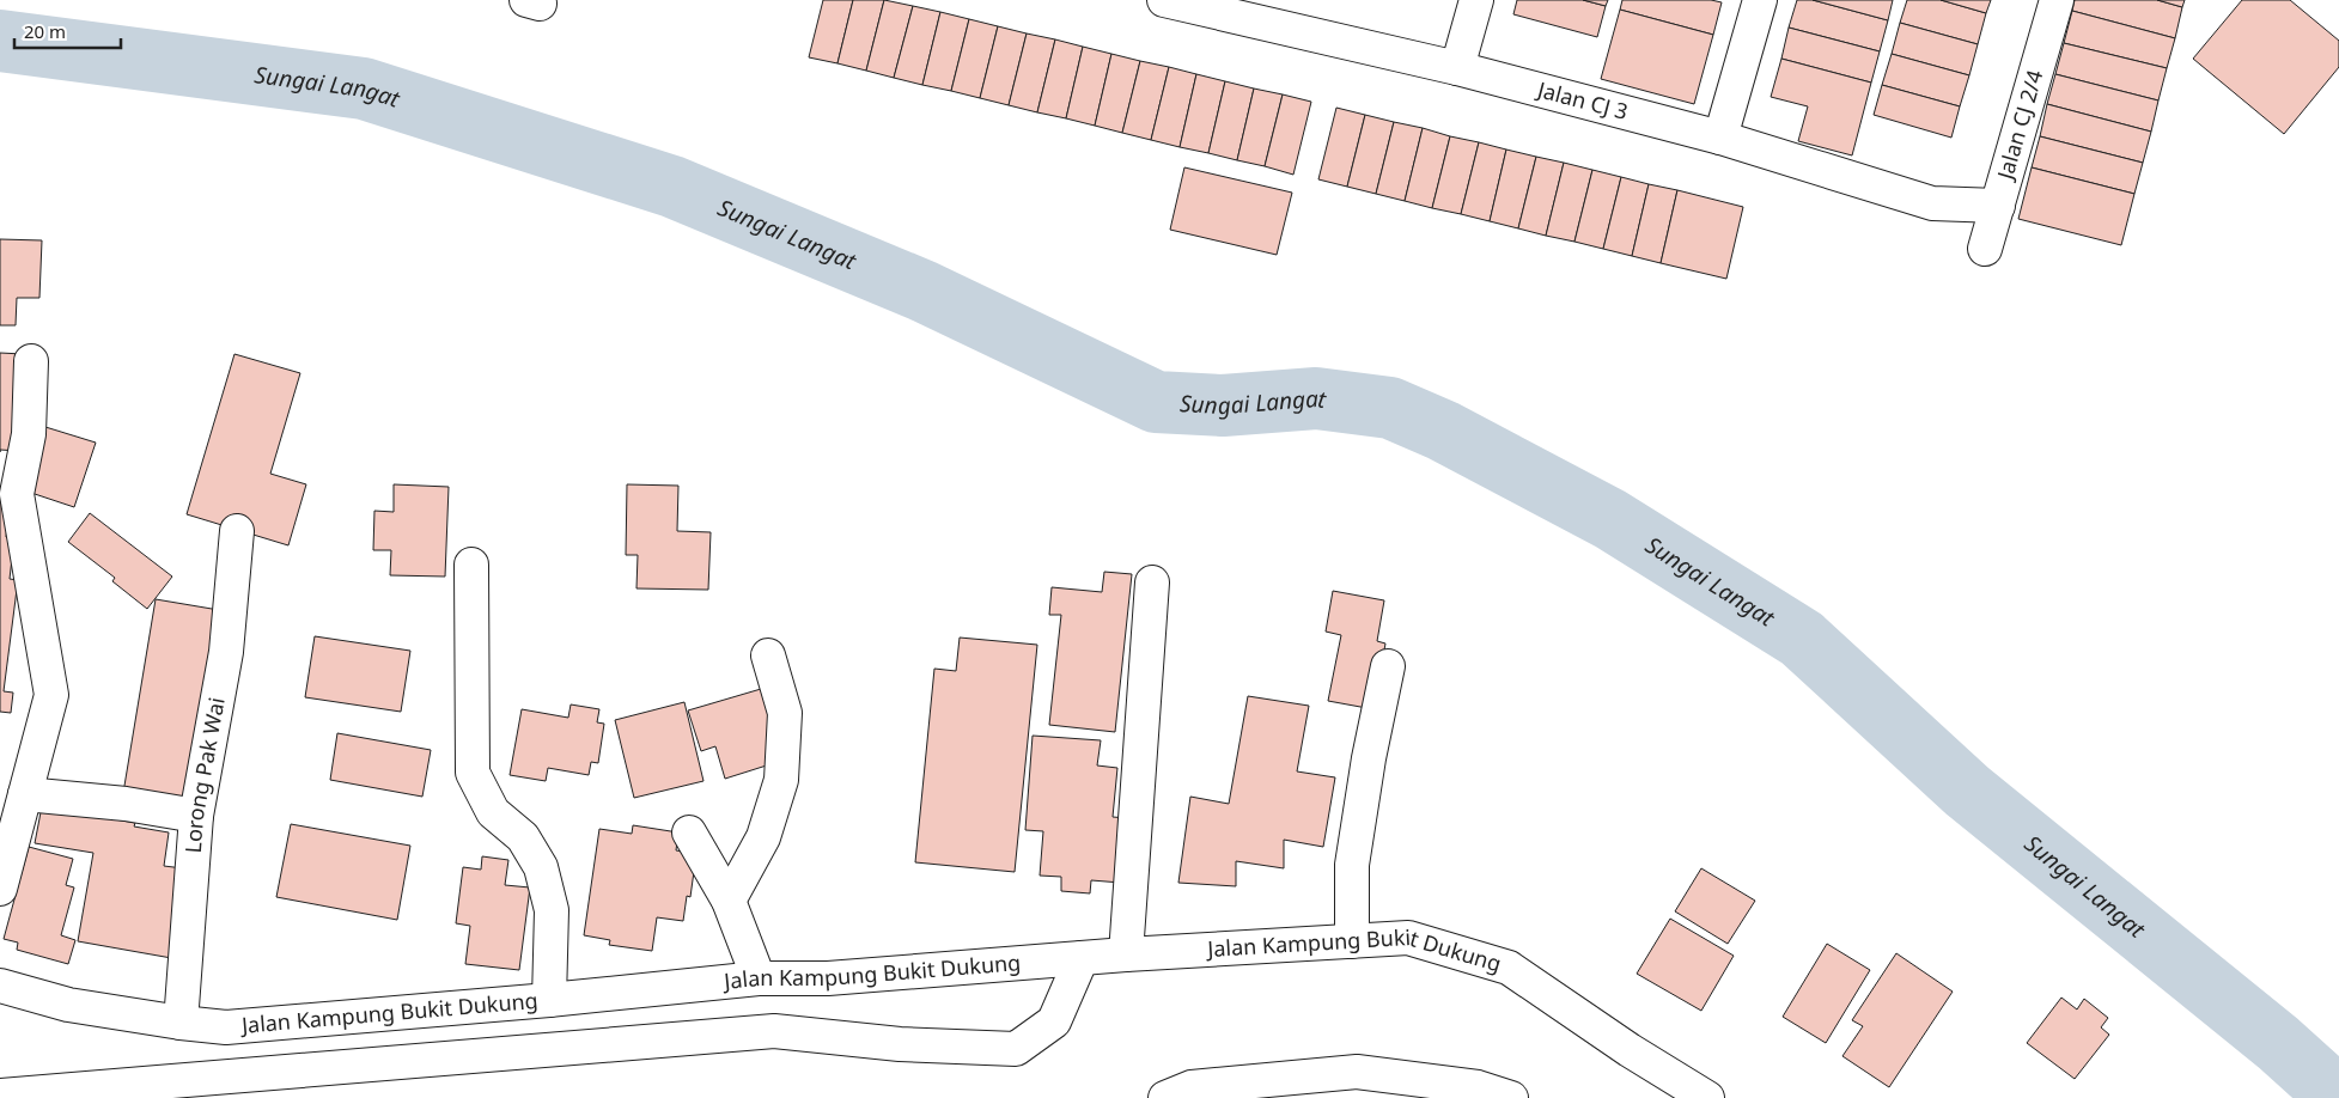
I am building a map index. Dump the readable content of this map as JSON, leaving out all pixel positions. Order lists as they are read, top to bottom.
{
  "streets": {
    "main road": [
      "Jalan CJ 3",
      "Jalan CJ 2/4",
      "Lorong Pak Wai",
      "Jalan Kampung Bukit Dukung"
    ]
  },
  "crossings": [
    ["Jalan CJ 3", "Jalan CJ 2/4"],
    ["Lorong Pak Wai", "Jalan Kampung Bukit Dukung"]
  ],
  "water": ["Sungai Langat"],
  "scale_bar": "20 m"
}
